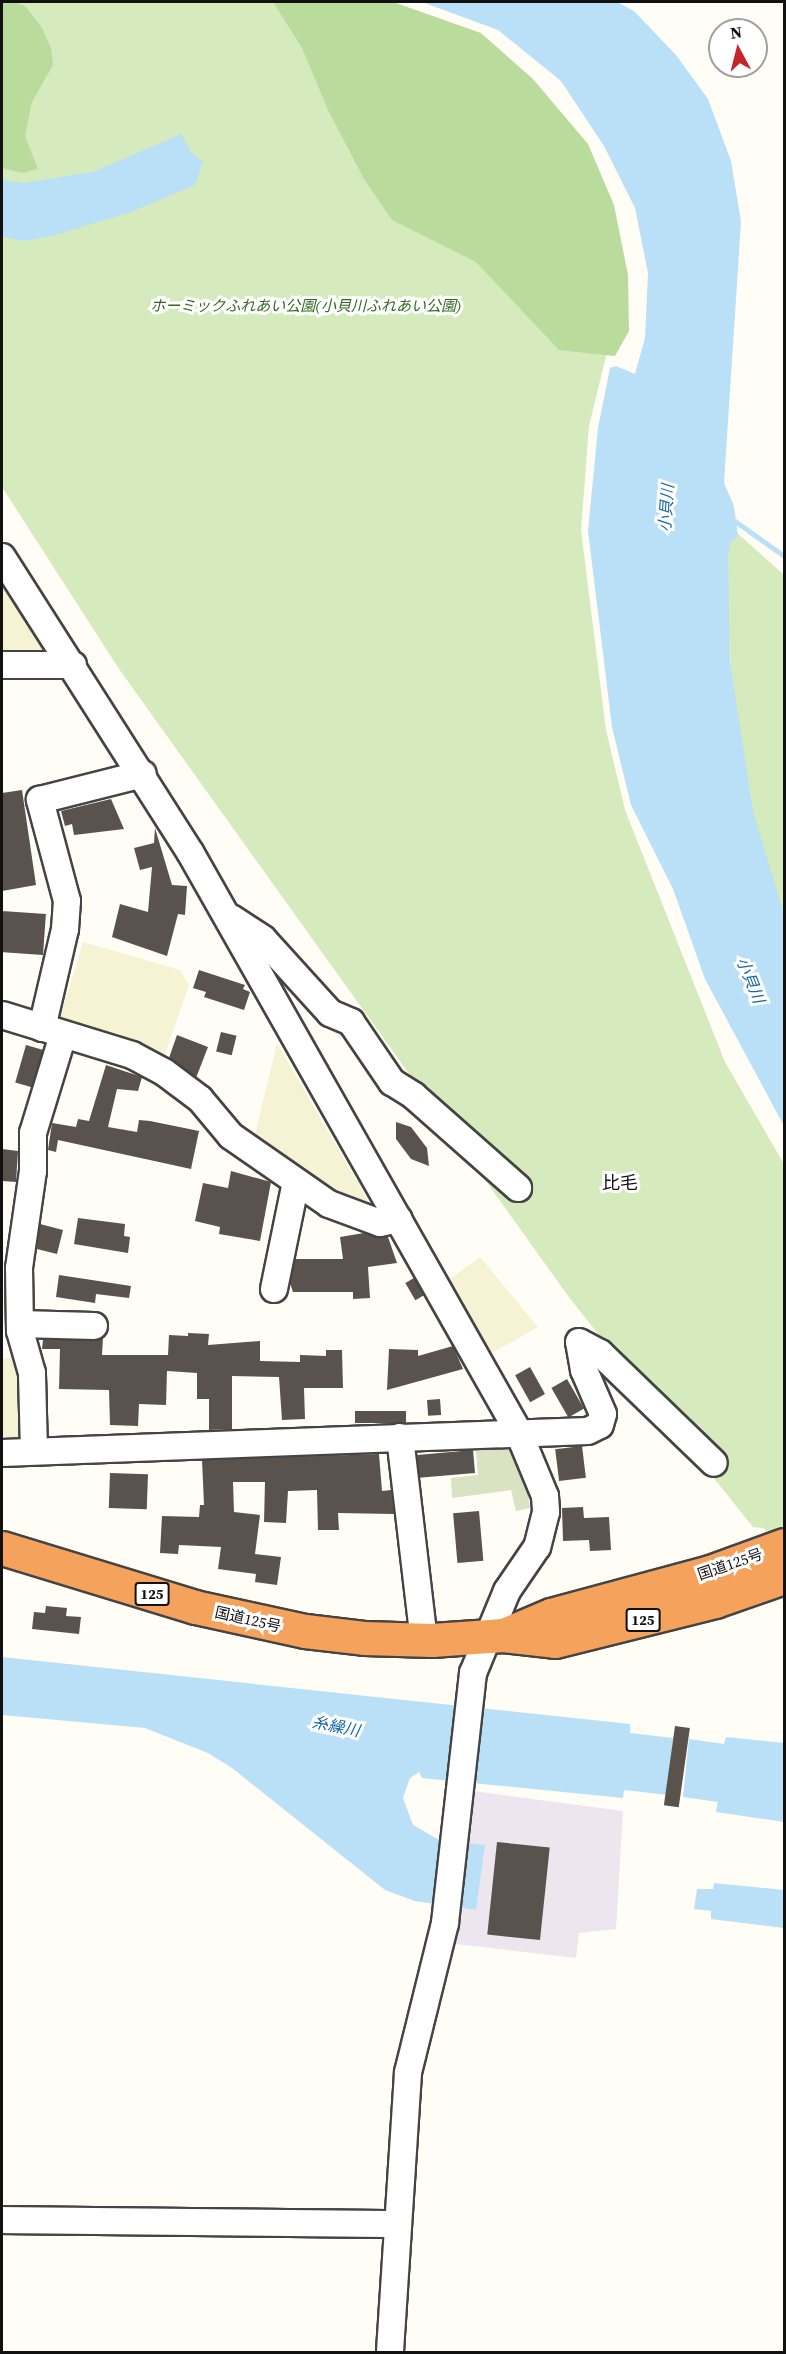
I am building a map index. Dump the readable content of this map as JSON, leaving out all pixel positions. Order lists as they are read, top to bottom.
{
  "streets": {
    "highway": ["国道125号", "125"]
  },
  "districts": ["比毛"],
  "water": ["小貝川", "糸繰川"],
  "parks": ["ホーミックふれあい公園(小貝川ふれあい公園)"],
  "north": "top"
}
